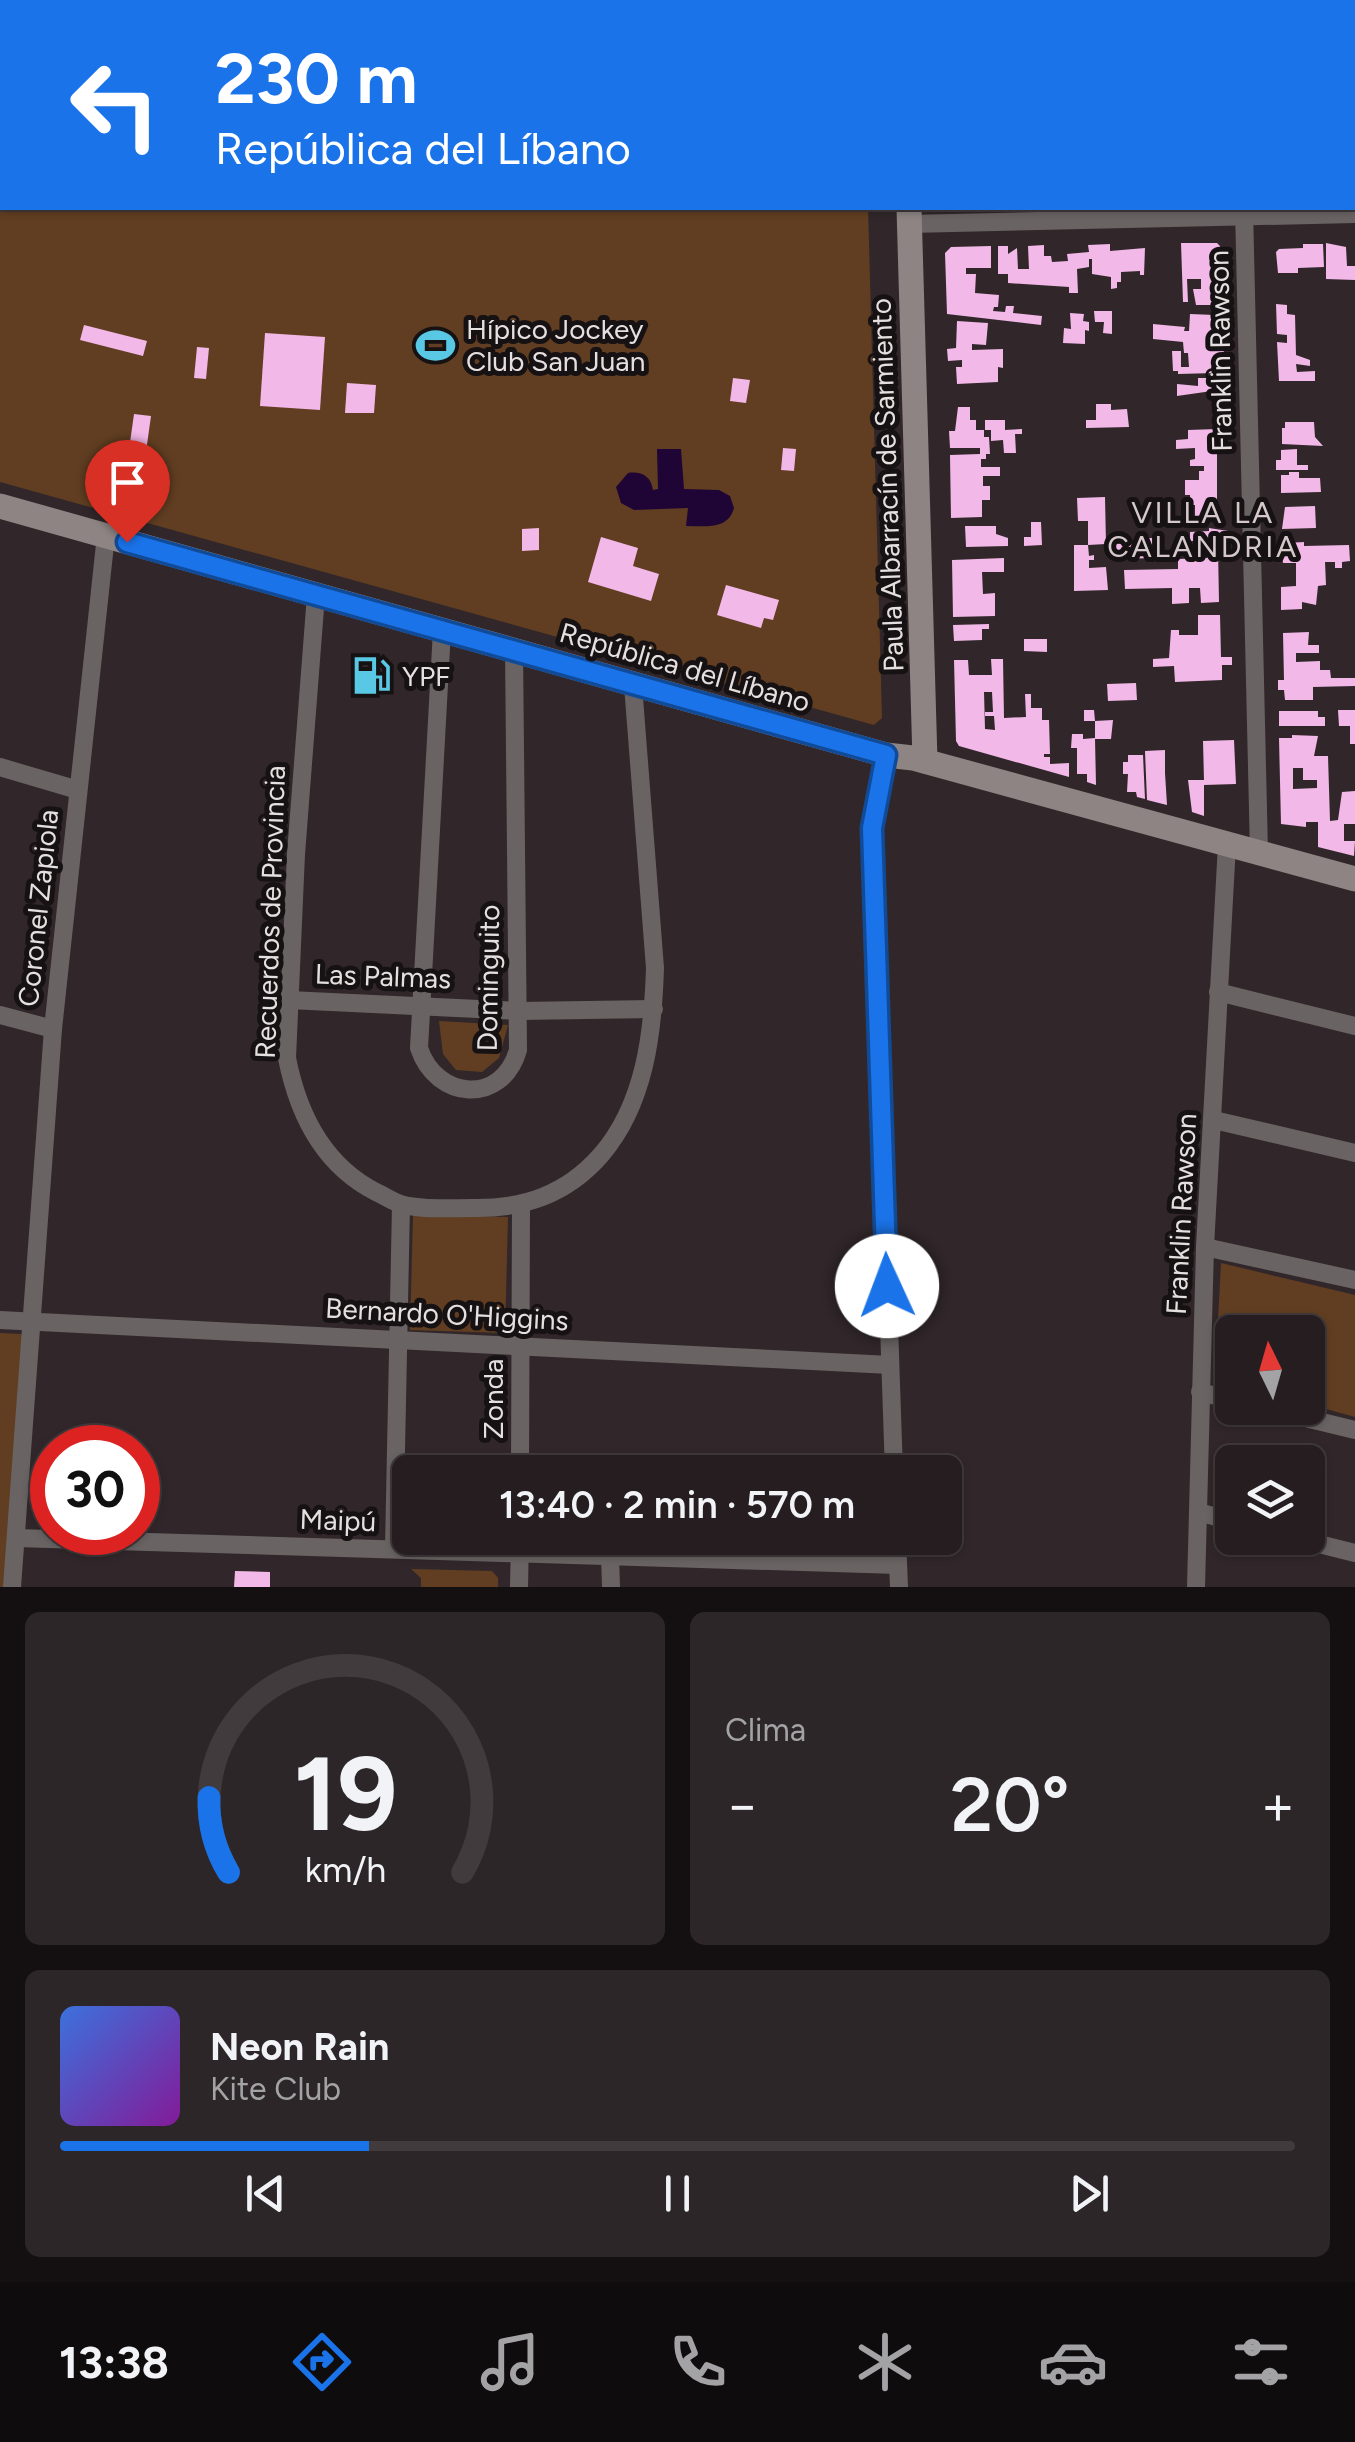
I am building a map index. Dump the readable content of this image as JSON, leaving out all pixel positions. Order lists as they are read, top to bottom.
{
  "streets": {
    "main road": ["Paula Albarracín de Sarmiento", "República del Líbano"],
    "street": [
      "Franklin Rawson",
      "Coronel Zapiola",
      "Recuerdos de Provincia",
      "Las Palmas",
      "Dominguito",
      "Bernardo O'Higgins",
      "Zonda",
      "Maipú"
    ]
  },
  "crossings": [
    ["Franklin Rawson", "República del Líbano"],
    ["Paula Albarracín de Sarmiento", "República del Líbano"],
    ["República del Líbano", "Coronel Zapiola"],
    ["República del Líbano", "Recuerdos de Provincia"],
    ["República del Líbano", "Dominguito"],
    ["Coronel Zapiola", "Bernardo O'Higgins"],
    ["Coronel Zapiola", "Maipú"],
    ["Recuerdos de Provincia", "Las Palmas"],
    ["Recuerdos de Provincia", "Zonda"],
    ["Las Palmas", "Dominguito"],
    ["Bernardo O'Higgins", "Zonda"]
  ],
  "districts": ["VILLA LA CALANDRIA"],
  "places": {
    "sports": ["Hípico Jockey Club San Juan"],
    "fuel station": ["YPF"]
  },
  "north": "top",
  "page": {
    "turn": ["230 m", "República del Líbano"],
    "limit": "30",
    "trip": "13:40 · 2 min · 570 m",
    "tile": "Clima",
    "heat": ["−", "20°", "+"],
    "song": ["Neon Rain", "Kite Club"],
    "tabs": "13:38",
    "gauge": ["19", "km/h"]
  }
}
